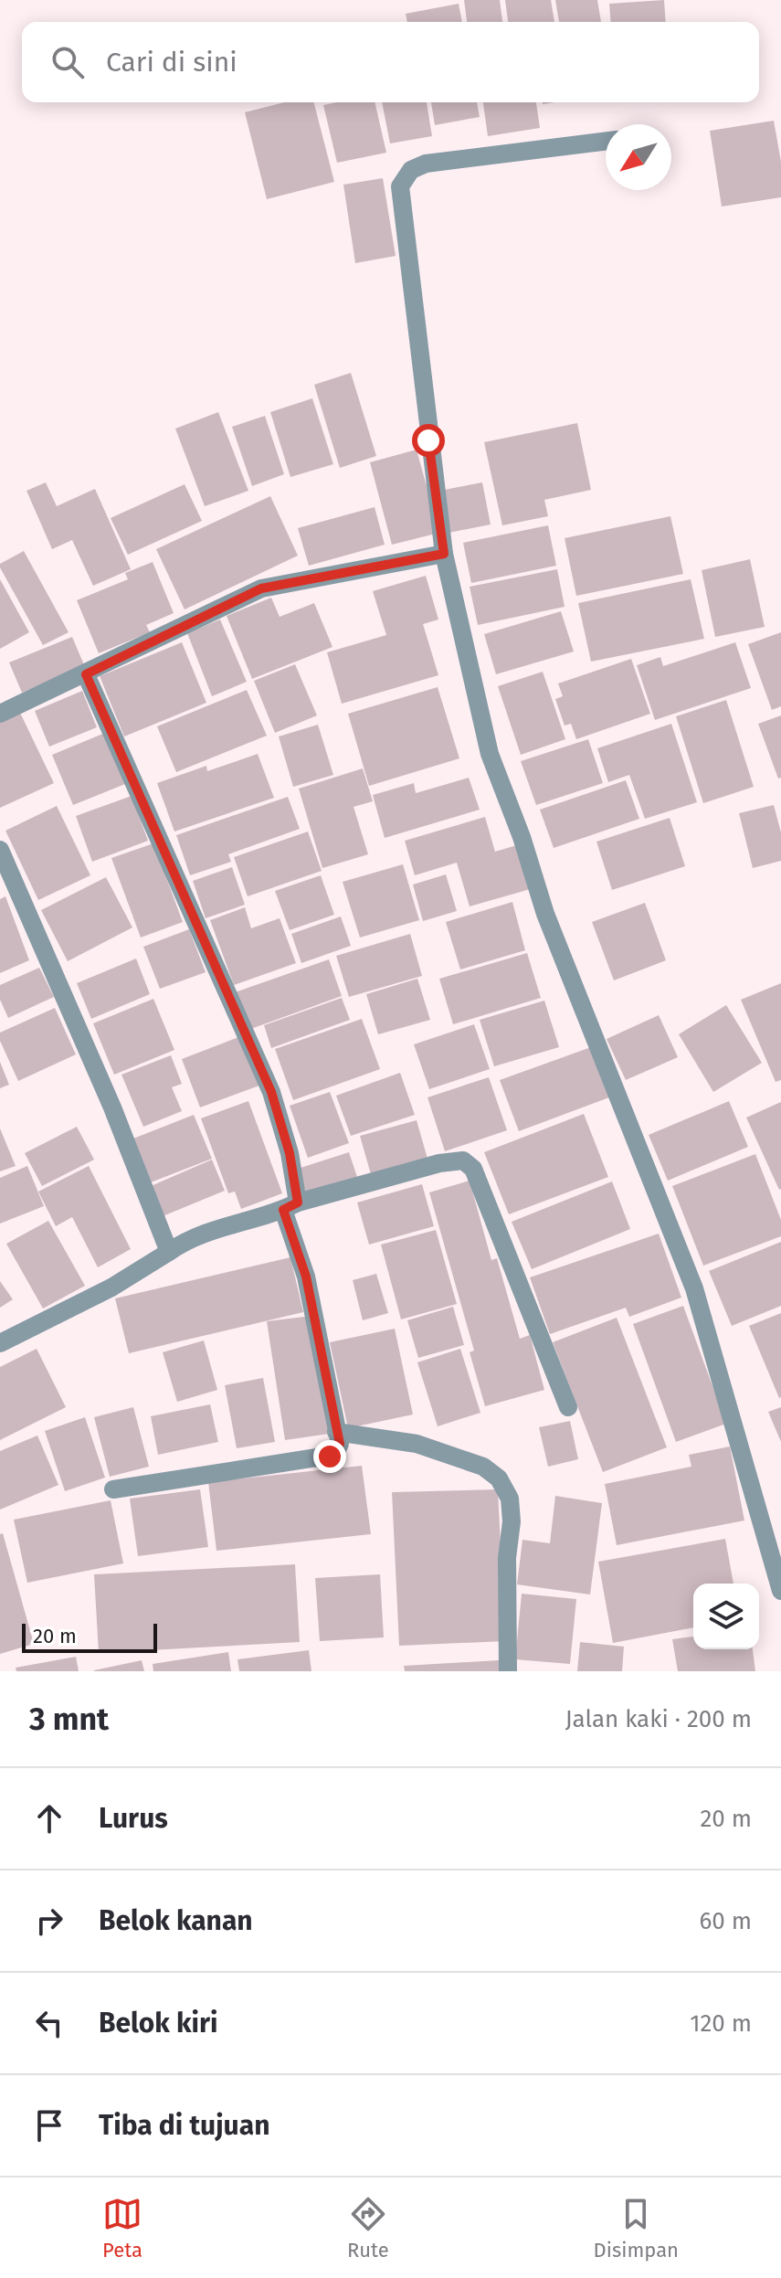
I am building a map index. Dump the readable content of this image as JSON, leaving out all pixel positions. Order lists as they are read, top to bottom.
{
  "scale_bar": "20 m",
  "north": "bottom left",
  "page": {
    "search": "Cari di sini",
    "scale": "20 m",
    "heading": ["3 mnt", "Jalan kaki · 200 m"],
    "list": [
      ["Lurus", "20 m"],
      ["Belok kanan", "60 m"],
      ["Belok kiri", "120 m"],
      "Tiba di tujuan"
    ],
    "nav": ["Peta", "Rute", "Disimpan"]
  }
}
